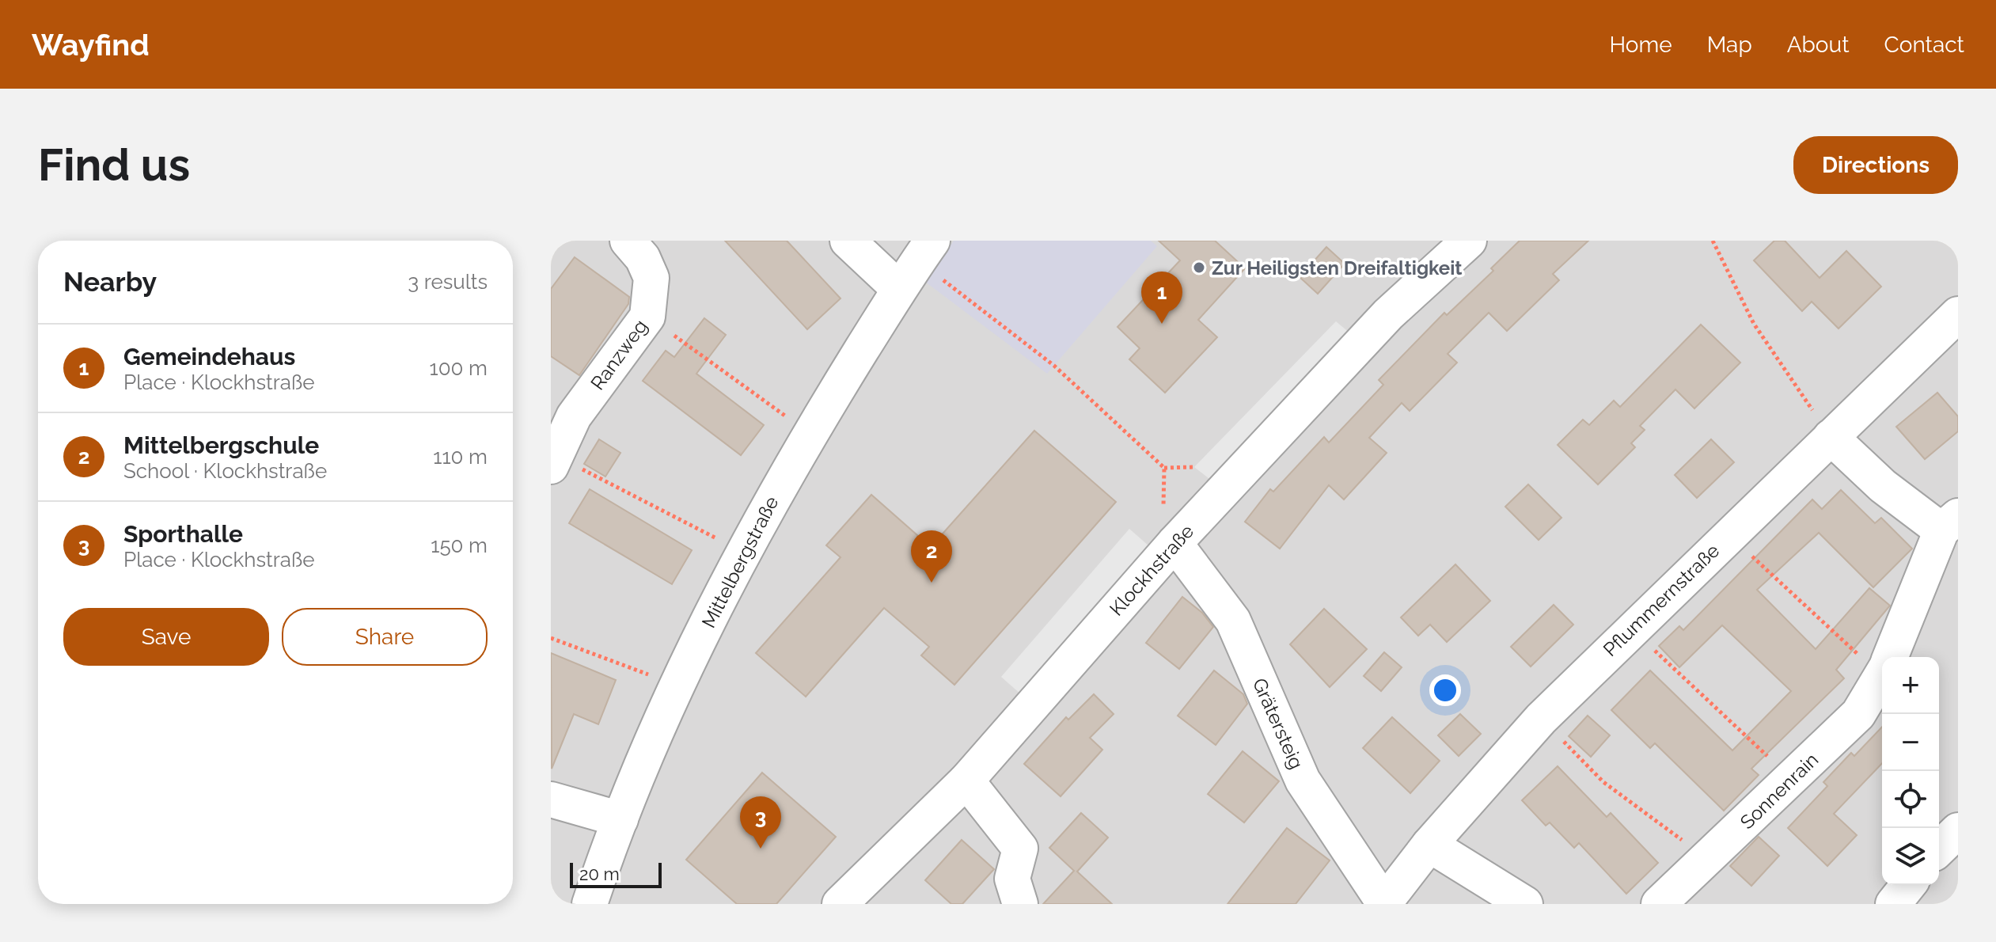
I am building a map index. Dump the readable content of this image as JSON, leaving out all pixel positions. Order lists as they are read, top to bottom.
{
  "streets": {
    "street": [
      "Ranzweg",
      "Mittelbergstraße",
      "Klockhstraße",
      "Pflummernstraße",
      "Grätersteig",
      "Sonnenrain"
    ]
  },
  "crossings": [
    ["Klockhstraße", "Grätersteig"],
    ["Pflummernstraße", "Grätersteig"],
    ["Pflummernstraße", "Sonnenrain"]
  ],
  "places": ["Zur Heiligsten Dreifaltigkeit"],
  "scale_bar": "20 m",
  "page": {
    "header": "Wayfind",
    "nav": [
      "Home",
      "Map",
      "About",
      "Contact"
    ],
    "buttons": [
      "Directions",
      ["Save", "Share"]
    ],
    "title": "Find us",
    "heading": ["Nearby", "3 results"],
    "pins": ["1", "2", "3"],
    "list": [
      {
        "mark": "1",
        "name": "Gemeindehaus",
        "note": "Place · Klockhstraße",
        "value": "100 m"
      },
      {
        "mark": "2",
        "name": "Mittelbergschule",
        "note": "School · Klockhstraße",
        "value": "110 m"
      },
      {
        "mark": "3",
        "name": "Sporthalle",
        "note": "Place · Klockhstraße",
        "value": "150 m"
      }
    ],
    "map_buttons": ["+", "−"],
    "scale": "20 m"
  }
}
